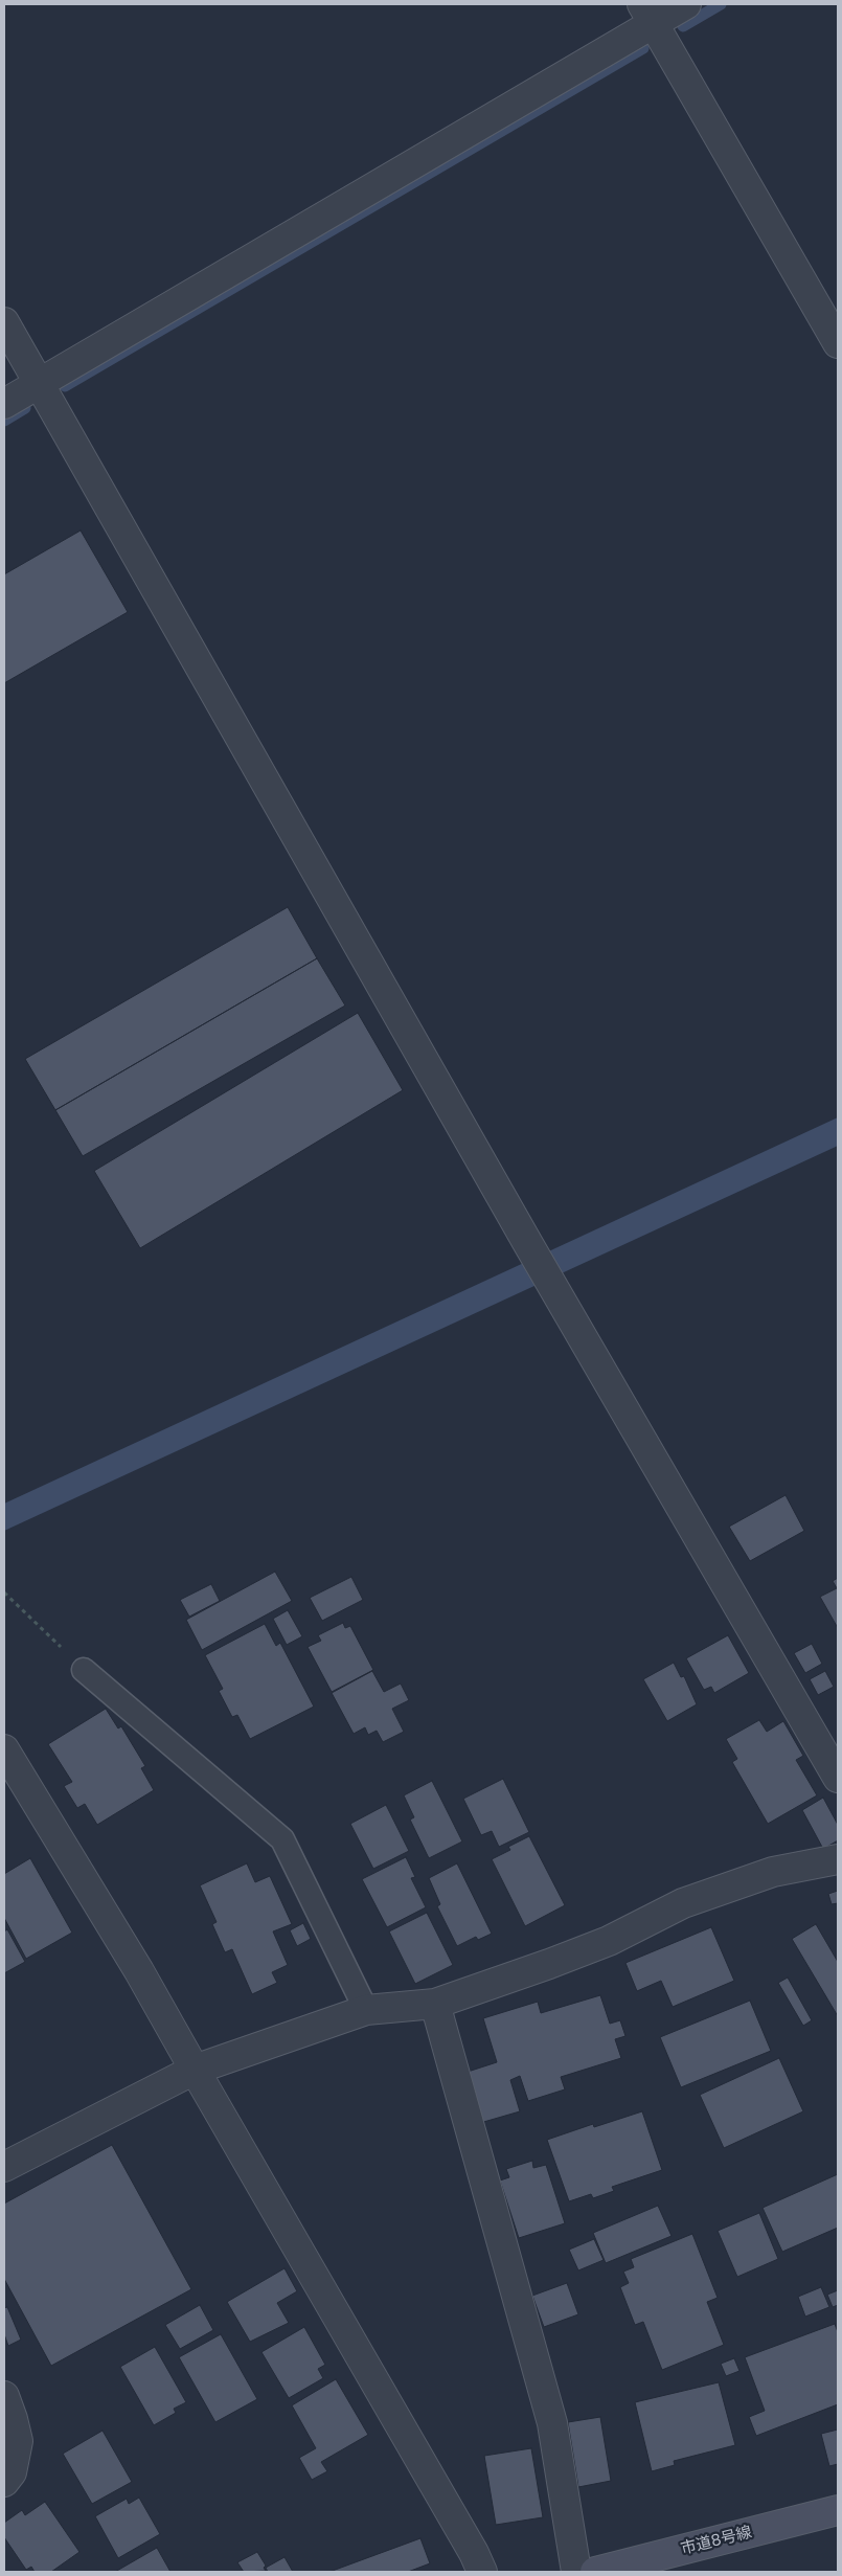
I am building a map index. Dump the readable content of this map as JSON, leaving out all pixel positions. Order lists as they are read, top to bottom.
{
  "streets": {
    "street": ["市道8号線"]
  }
}
